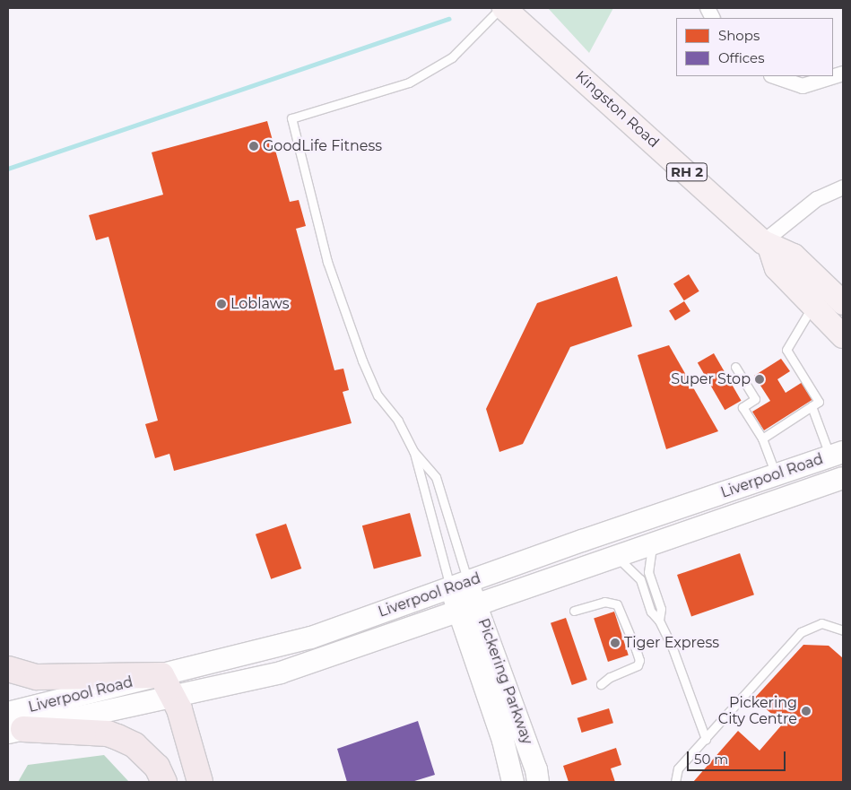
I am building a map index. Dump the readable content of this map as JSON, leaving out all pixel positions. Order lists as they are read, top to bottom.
{
  "streets": {
    "main road": [
      "Kingston Road",
      "RH 2",
      "Liverpool Road",
      "Pickering Parkway"
    ]
  },
  "crossings": [
    ["Liverpool Road", "Pickering Parkway"]
  ],
  "places": [
    "GoodLife Fitness",
    "Loblaws",
    "Super Stop",
    "Tiger Express",
    "Pickering City Centre"
  ],
  "legend": ["Shops", "Offices"],
  "scale_bar": "50 m"
}
